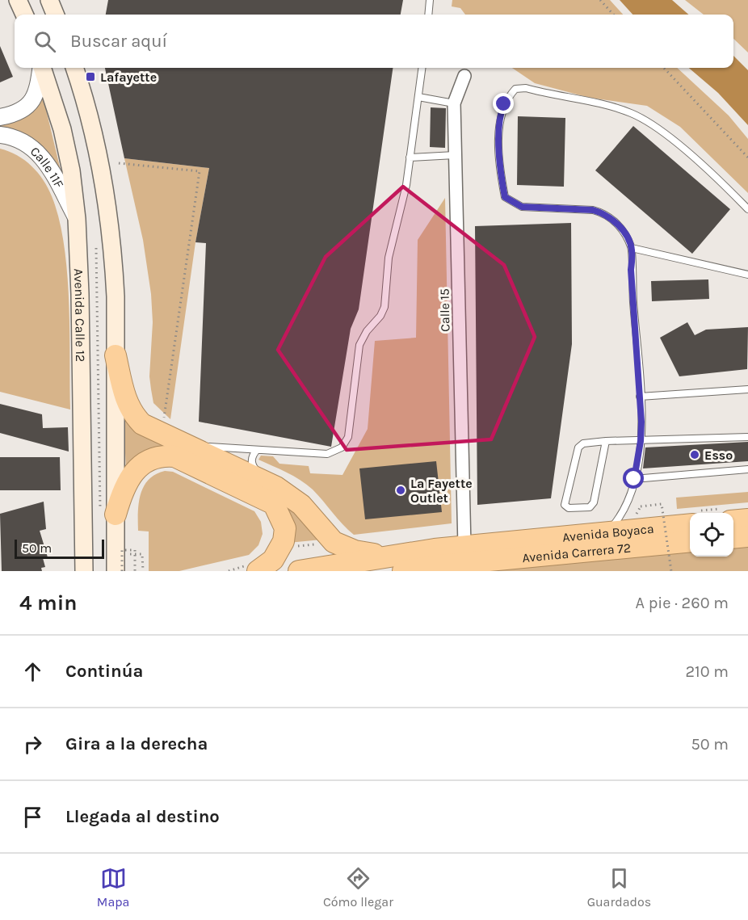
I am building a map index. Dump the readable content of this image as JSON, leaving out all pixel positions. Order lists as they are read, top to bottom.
{
  "streets": {
    "highway": ["Avenida Boyaca", "Avenida Carrera 72"],
    "main road": ["Avenida Calle 12"],
    "street": ["Calle 11F", "Calle 15"]
  },
  "crossings": [
    ["Calle 11F", "Avenida Calle 12"],
    ["Calle 15", "Avenida Carrera 72"],
    ["Avenida Boyaca", "Avenida Carrera 72"]
  ],
  "places": {
    "transit": ["Lafayette"],
    "other": ["Esso", "La Fayette Outlet"]
  },
  "scale_bar": "50 m",
  "page": {
    "search": "Buscar aquí",
    "scale": "50 m",
    "heading": ["4 min", "A pie · 260 m"],
    "list": [
      ["Continúa", "210 m"],
      ["Gira a la derecha", "50 m"],
      "Llegada al destino"
    ],
    "nav": ["Mapa", "Cómo llegar", "Guardados"]
  }
}
